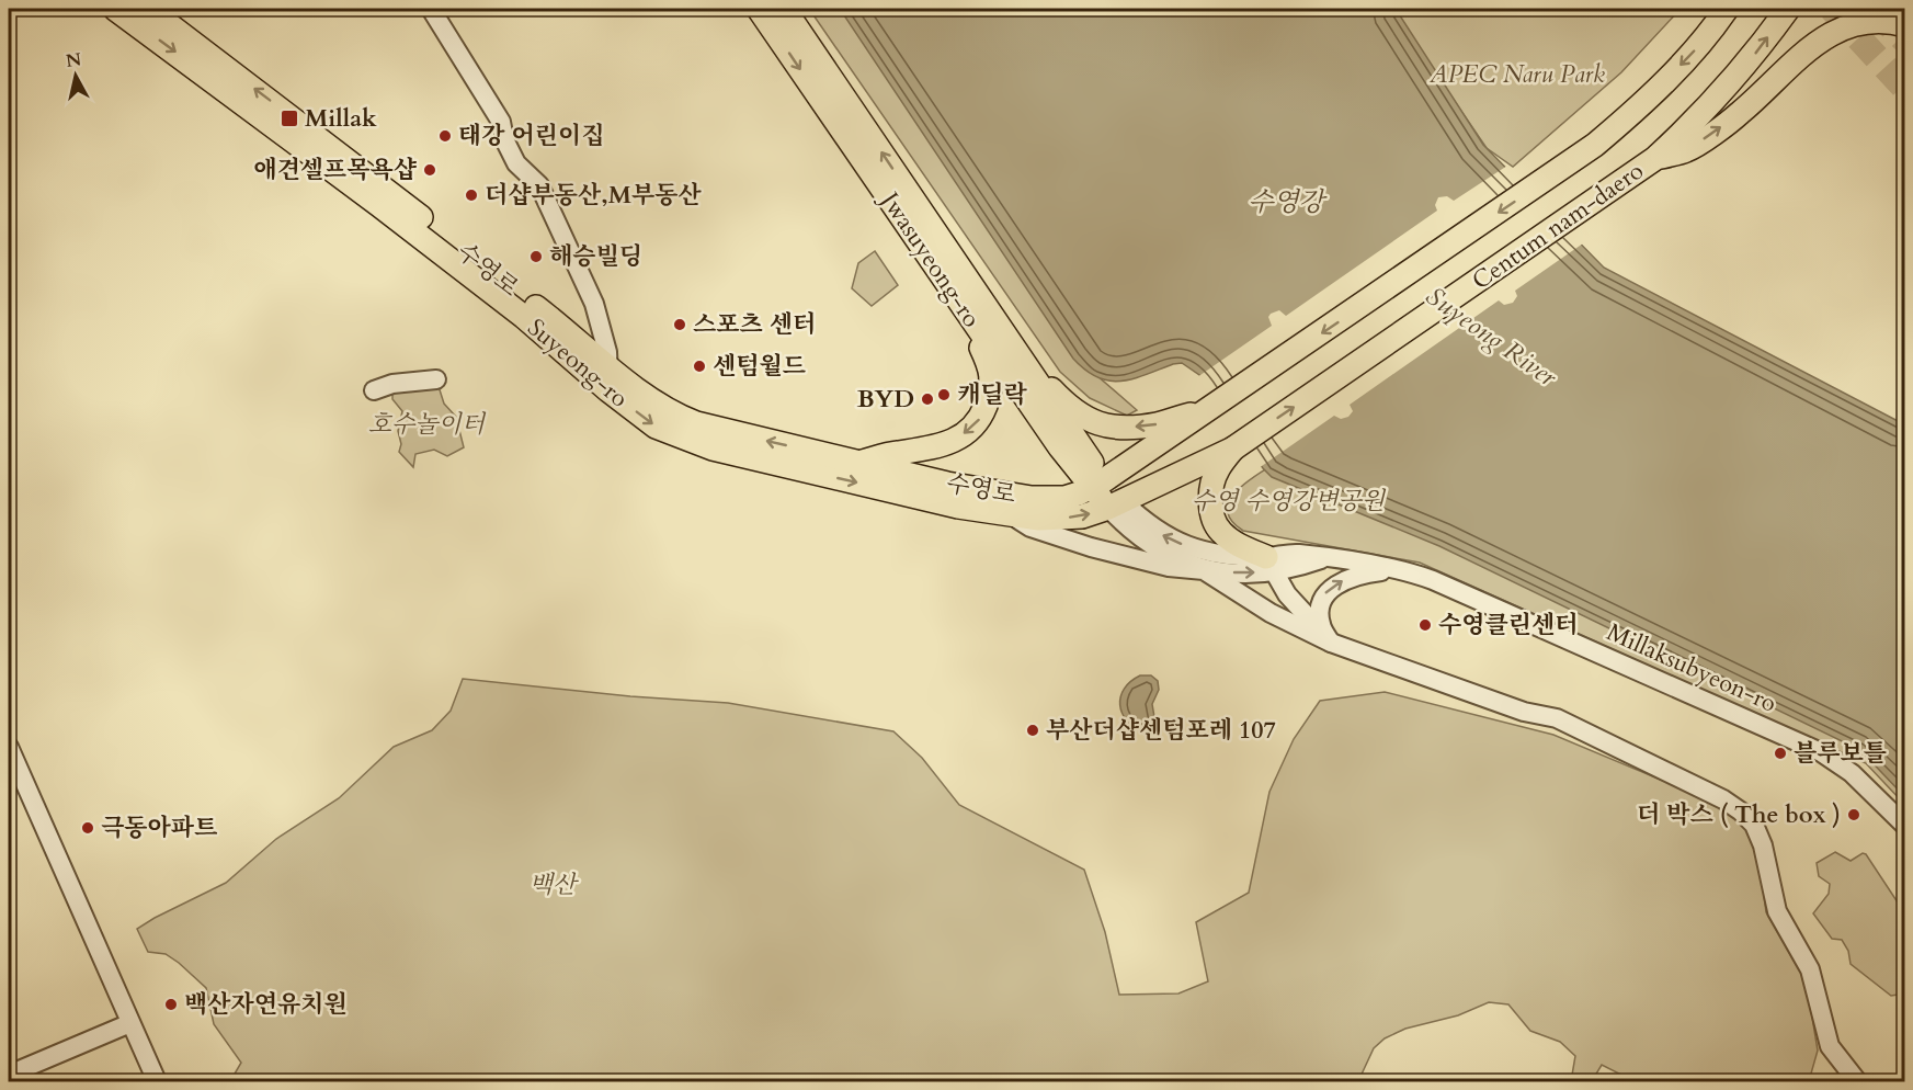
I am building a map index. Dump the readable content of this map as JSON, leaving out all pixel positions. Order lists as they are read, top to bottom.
{
  "streets": {
    "main road": [
      "Centum nam-daero",
      "Jwasuyeong-ro",
      "수영로",
      "Suyeong-ro"
    ],
    "street": ["Millaksubyeon-ro"]
  },
  "crossings": [
    ["Centum nam-daero", "Jwasuyeong-ro"],
    ["Centum nam-daero", "수영로"],
    ["Centum nam-daero", "Suyeong-ro"],
    ["Centum nam-daero", "Millaksubyeon-ro"],
    ["Jwasuyeong-ro", "수영로"],
    ["Jwasuyeong-ro", "Suyeong-ro"],
    ["Jwasuyeong-ro", "Millaksubyeon-ro"],
    ["Suyeong-ro", "Millaksubyeon-ro"]
  ],
  "one_way": ["수영로", "Suyeong-ro"],
  "water": ["수영강", "Suyeong River"],
  "parks": [
    "APEC Naru Park",
    "호수놀이터",
    "수영 수영강변공원",
    "백산"
  ],
  "places": {
    "transit": ["Millak"],
    "other": [
      "태강 어린이집",
      "애견셀프목욕샵",
      "더샵부동산,M부동산",
      "해승빌딩",
      "스포츠 센터",
      "센텀월드",
      "캐딜락",
      "BYD",
      "수영클린센터",
      "부산더샵센텀포레 107",
      "블루보틀",
      "더 박스 ( The box )",
      "극동아파트",
      "백산자연유치원"
    ]
  },
  "north": "top"
}
